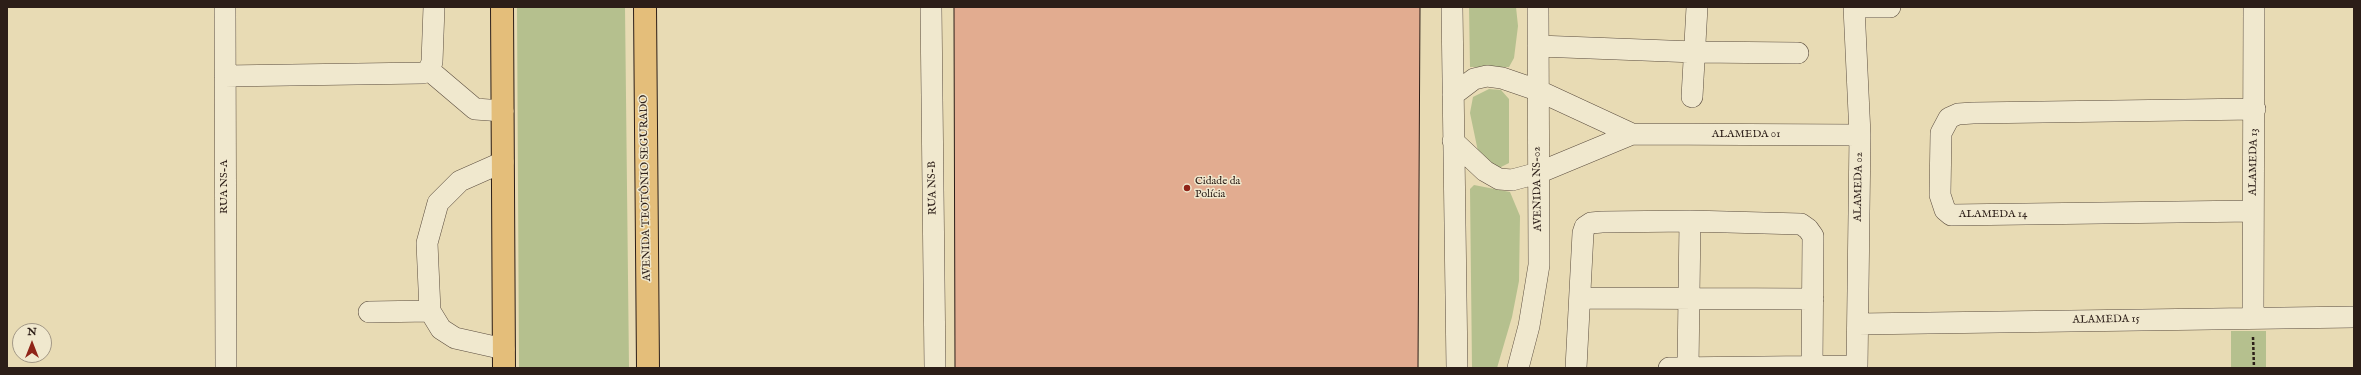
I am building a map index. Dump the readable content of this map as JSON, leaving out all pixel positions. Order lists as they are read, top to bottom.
{
  "streets": {
    "main road": ["AVENIDA TEOTÔNIO SEGURADO"],
    "street": [
      "ALAMEDA 01",
      "ALAMEDA 13",
      "RUA NS-A",
      "ALAMEDA 02",
      "RUA NS-B",
      "AVENIDA NS-02",
      "ALAMEDA 14",
      "ALAMEDA 15"
    ]
  },
  "crossings": [
    ["ALAMEDA 01", "ALAMEDA 02"],
    ["ALAMEDA 01", "AVENIDA NS-02"],
    ["ALAMEDA 13", "ALAMEDA 14"],
    ["ALAMEDA 13", "ALAMEDA 15"],
    ["ALAMEDA 02", "ALAMEDA 15"]
  ],
  "places": ["Cidade da Polícia"],
  "north": "top"
}
